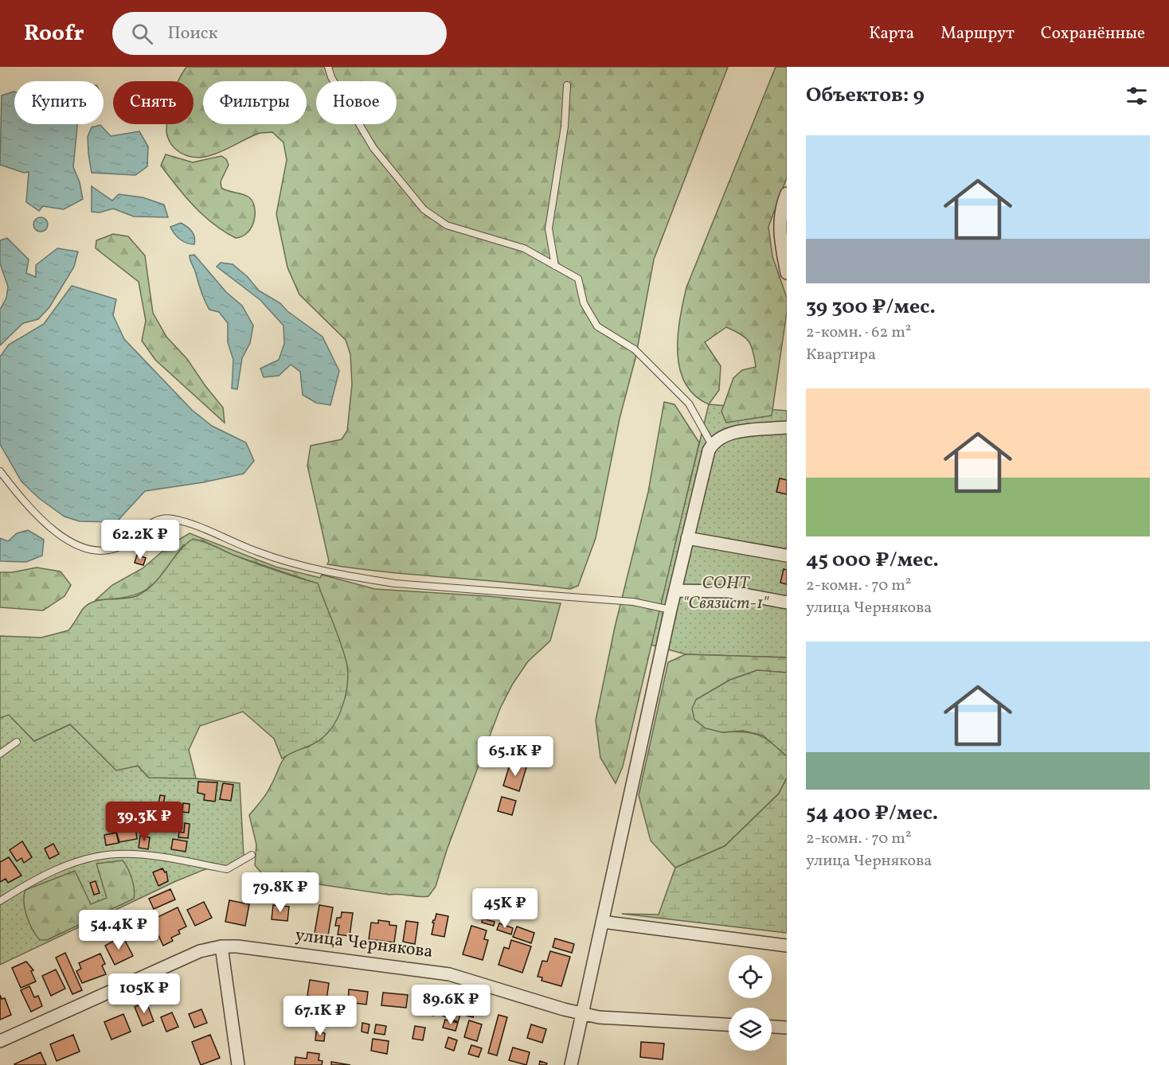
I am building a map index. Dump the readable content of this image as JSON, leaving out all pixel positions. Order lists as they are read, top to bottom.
{
  "streets": {
    "street": ["улица Чернякова"]
  },
  "parks": ["СОНТ \"Связист-1\""],
  "page": {
    "header": "Roofr",
    "search": "Поиск",
    "nav": ["Карта", "Маршрут", "Сохранённые"],
    "heading": "Объектов: 9",
    "chip": [
      "Купить",
      "Снять",
      "Фильтры",
      "Новое"
    ],
    "list": [
      {
        "name": "39 300 ₽/мес.",
        "note": "2-комн. · 62 m² · Квартира"
      },
      {
        "name": "45 000 ₽/мес.",
        "note": "2-комн. · 70 m² · улица Чернякова"
      },
      {
        "name": "54 400 ₽/мес.",
        "note": "2-комн. · 70 m² · улица Чернякова"
      }
    ],
    "price": [
      "62.2K ₽",
      "65.1K ₽",
      "39.3K ₽",
      "79.8K ₽",
      "45K ₽",
      "54.4K ₽",
      "105K ₽",
      "89.6K ₽",
      "67.1K ₽"
    ]
  }
}
